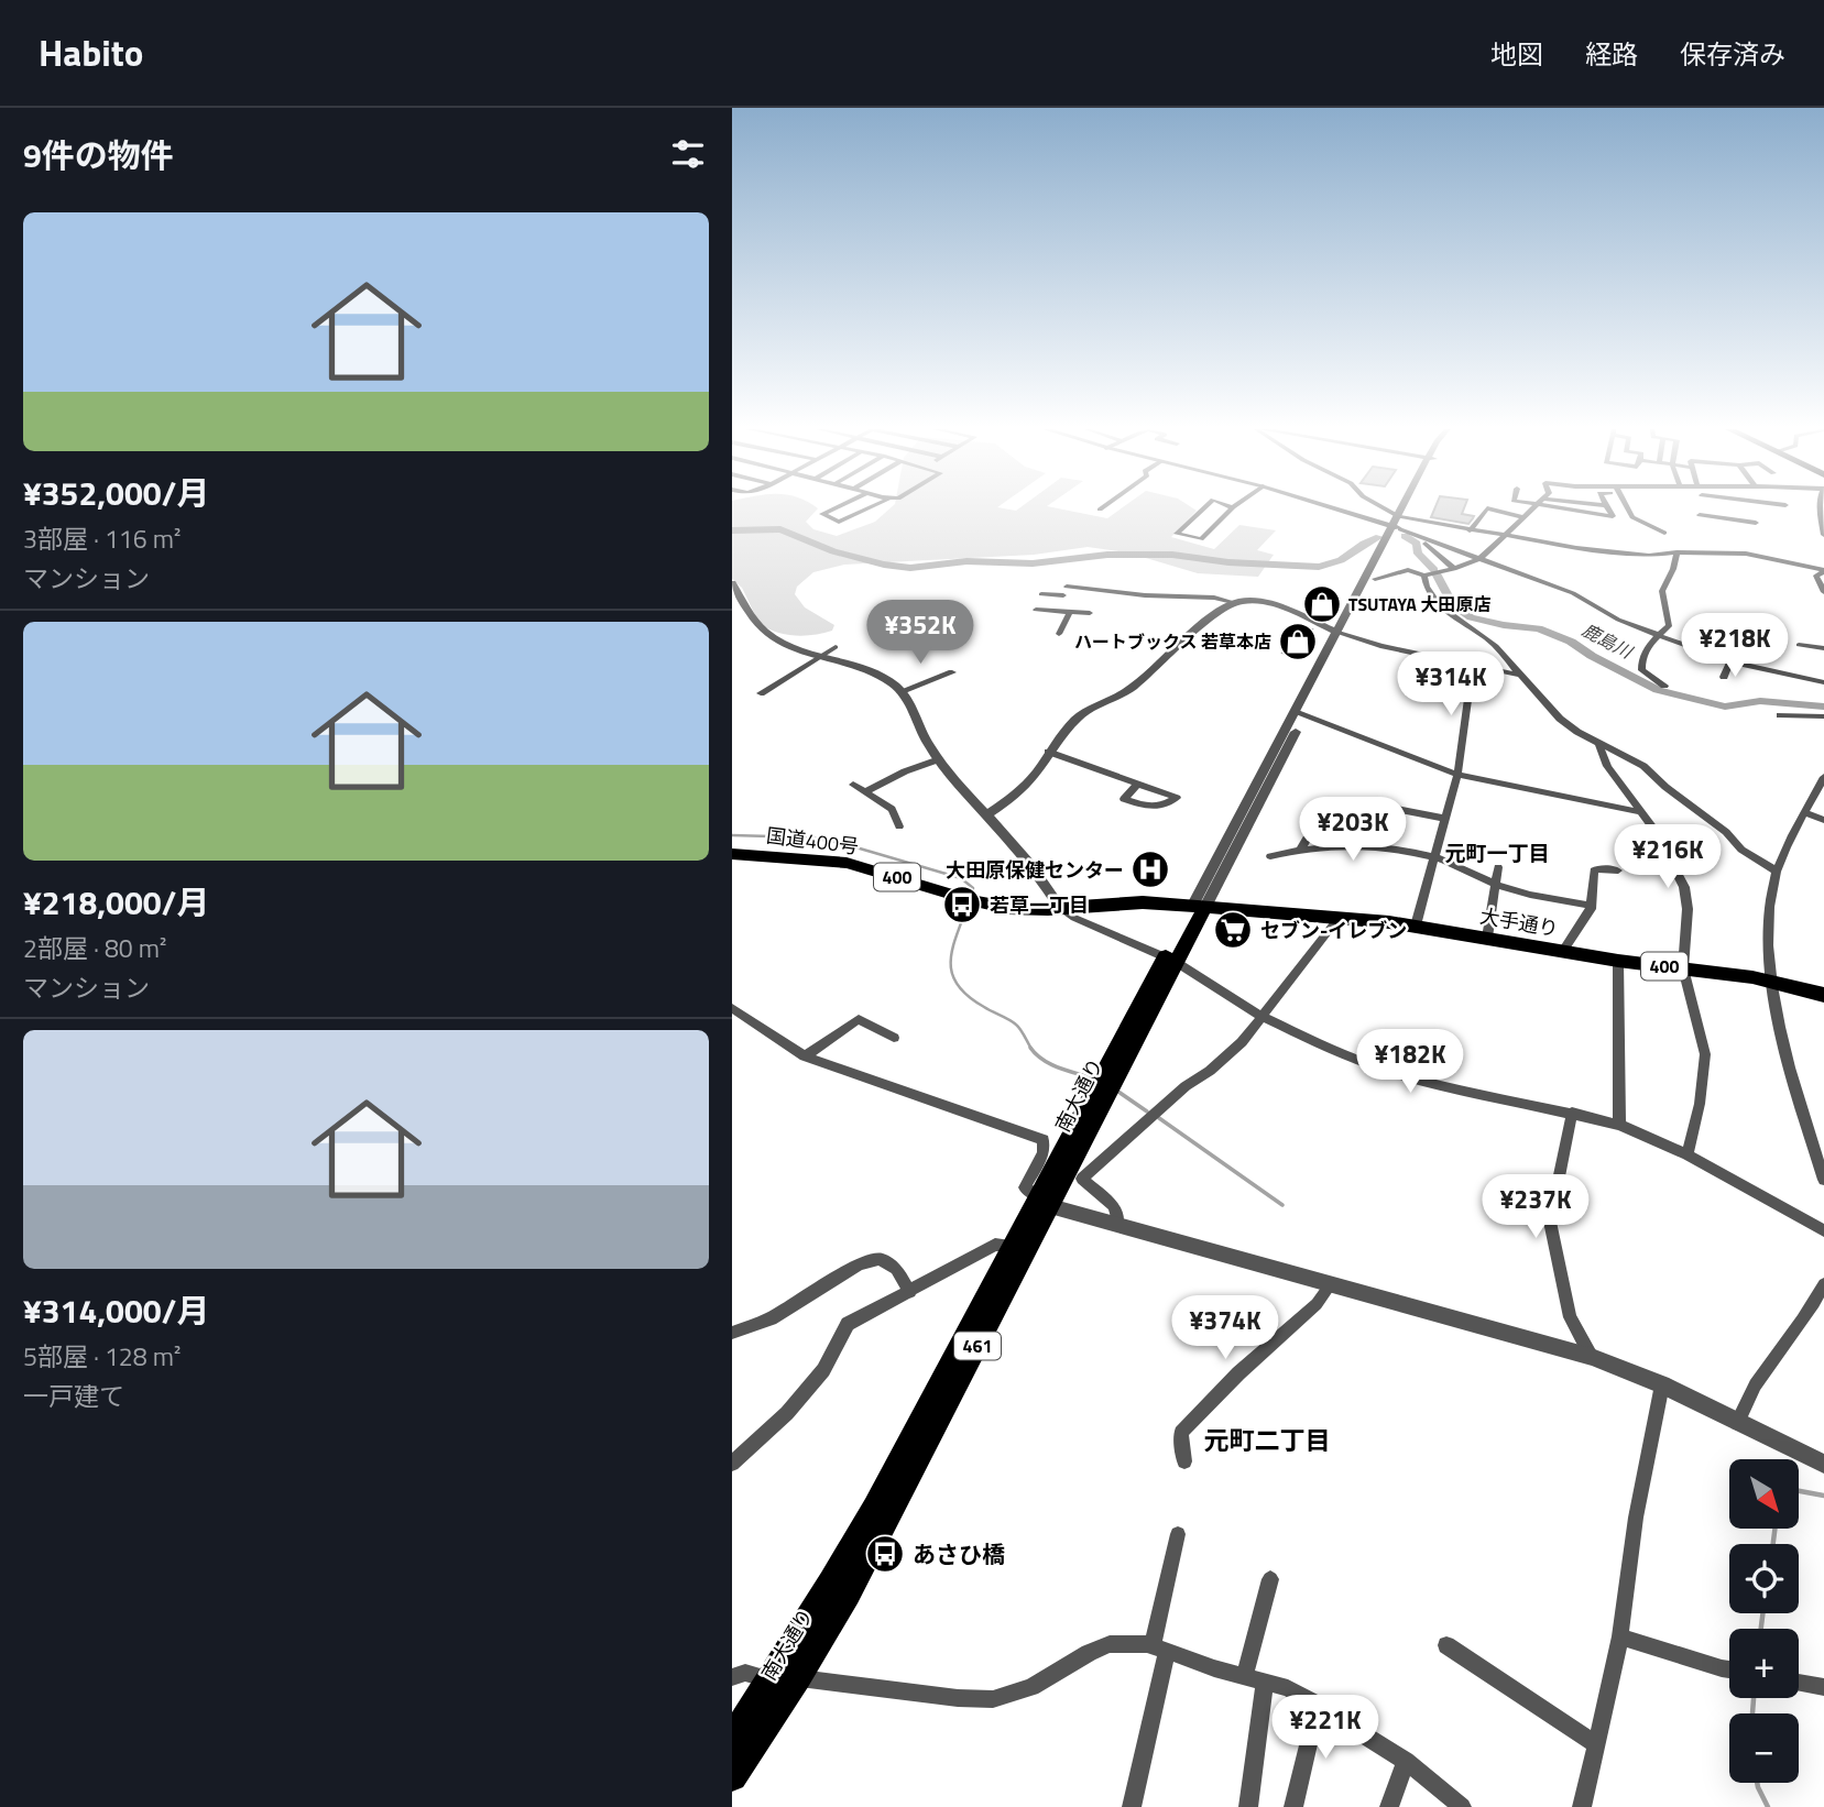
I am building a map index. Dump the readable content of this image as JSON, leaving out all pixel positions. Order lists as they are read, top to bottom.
{
  "streets": {
    "highway": ["国道400号", "400"],
    "main road": ["大手通り", "南大通り", "461"]
  },
  "crossings": [
    ["国道400号", "大手通り"],
    ["国道400号", "南大通り"],
    ["大手通り", "南大通り"]
  ],
  "districts": ["元町一丁目", "元町二丁目"],
  "water": ["鹿島川"],
  "places": {
    "shop": ["TSUTAYA 大田原店", "ハートブックス 若草本店"],
    "hospital": ["大田原保健センター"],
    "bus stop": ["若草一丁目", "あさひ橋"],
    "supermarket": ["セブン-イレブン"]
  },
  "north": "bottom right",
  "page": {
    "header": "Habito",
    "nav": ["地図", "経路", "保存済み"],
    "heading": "9件の物件",
    "list": [
      {
        "name": "¥352,000/月",
        "note": "3部屋 · 116 m² · マンション"
      },
      {
        "name": "¥218,000/月",
        "note": "2部屋 · 80 m² · マンション"
      },
      {
        "name": "¥314,000/月",
        "note": "5部屋 · 128 m² · 一戸建て"
      }
    ],
    "price": [
      "¥352K",
      "¥218K",
      "¥314K",
      "¥203K",
      "¥216K",
      "¥182K",
      "¥237K",
      "¥374K",
      "¥221K"
    ],
    "map_buttons": ["+", "−"]
  }
}
